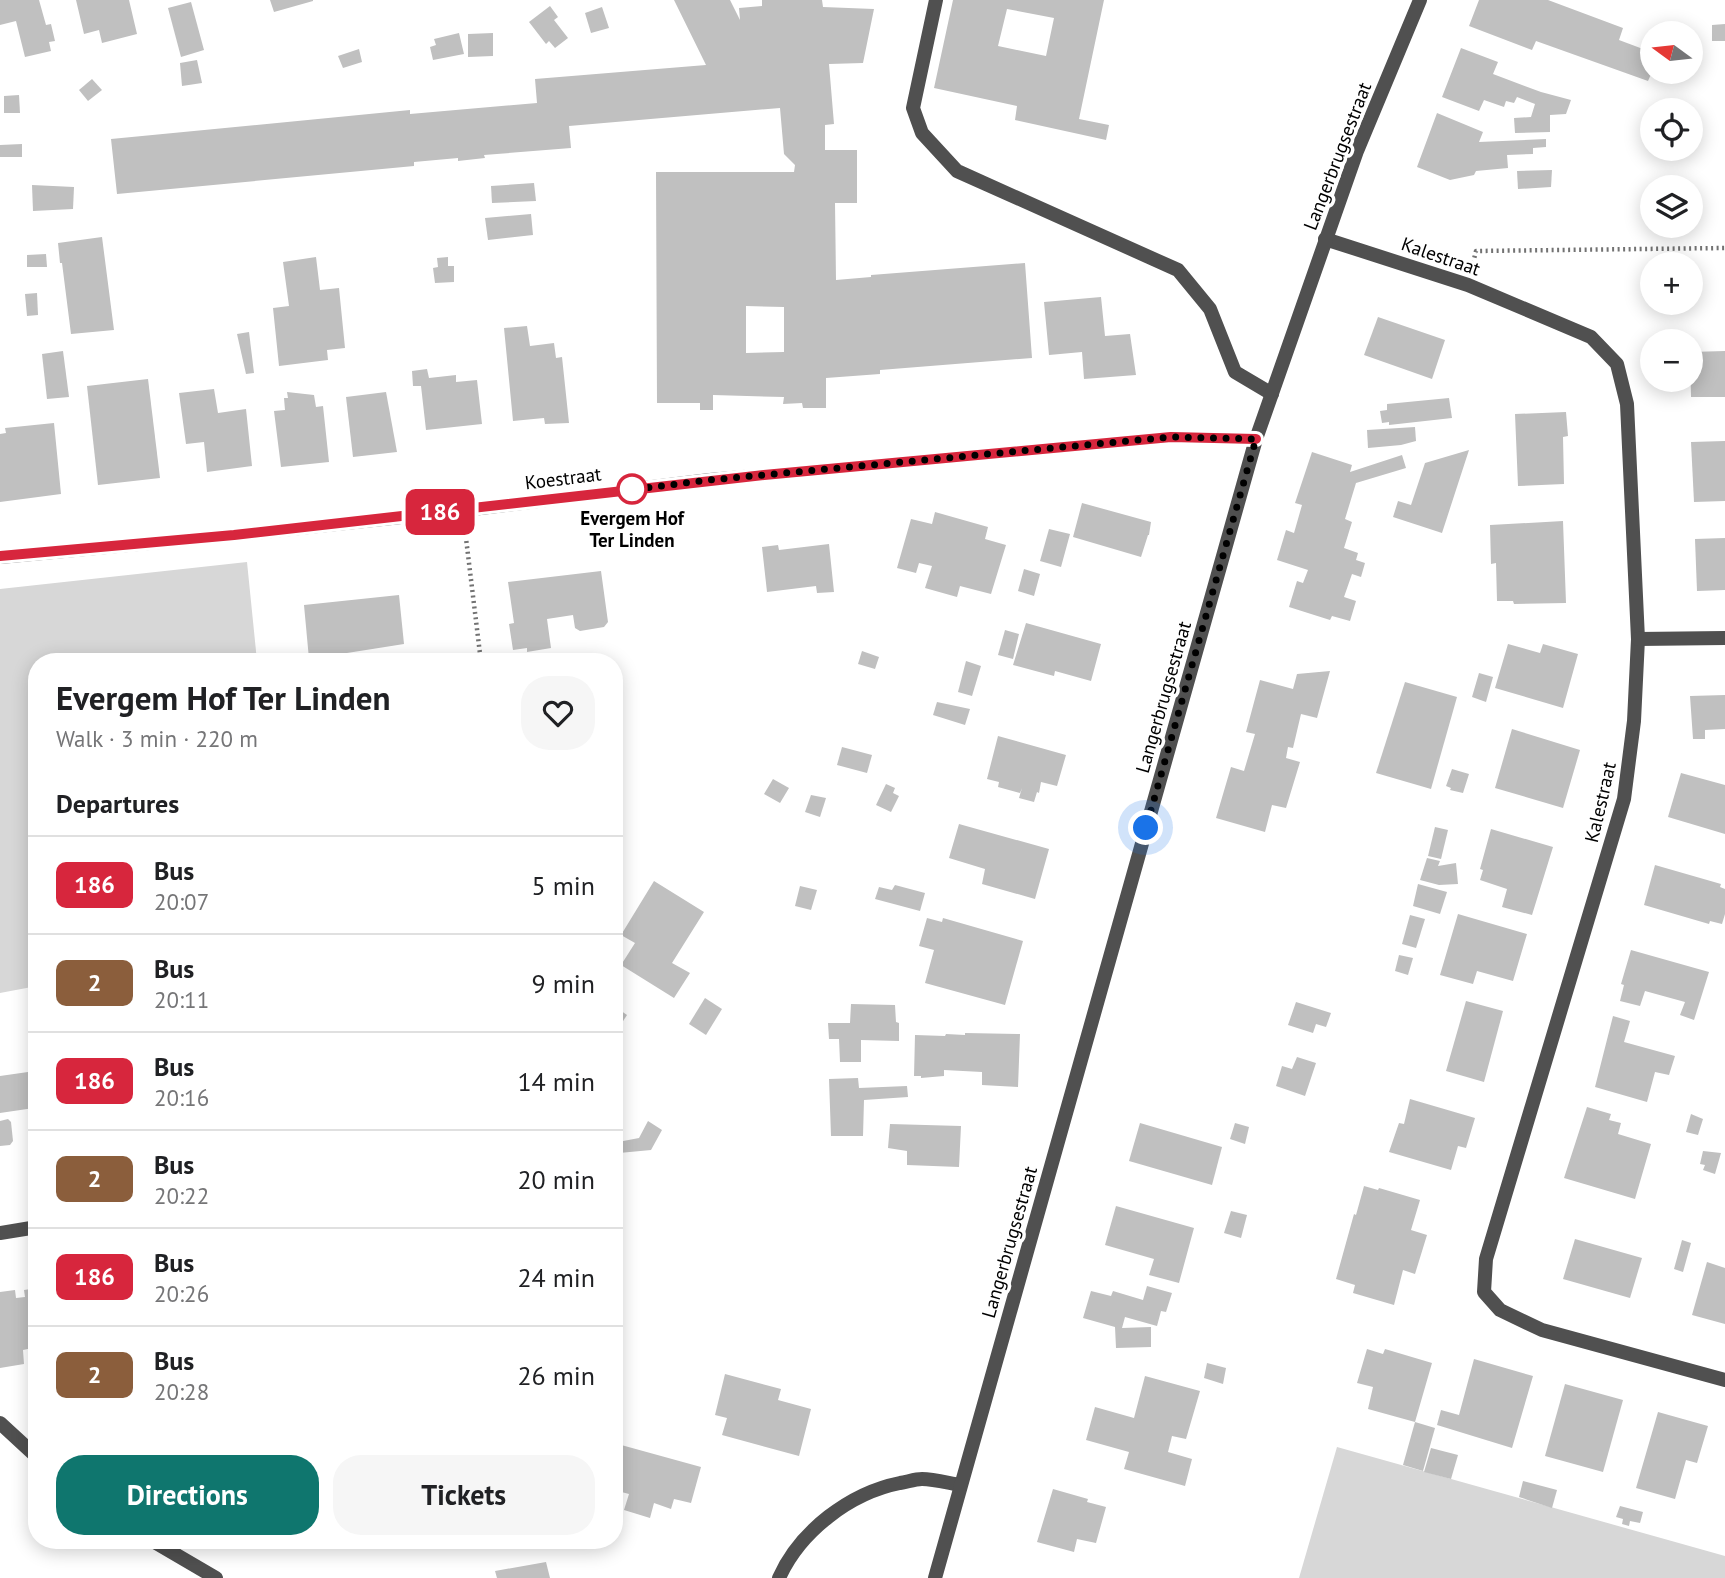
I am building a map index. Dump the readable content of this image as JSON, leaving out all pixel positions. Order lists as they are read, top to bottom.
{
  "streets": {
    "street": ["Langerbrugsestraat", "Kalestraat", "Koestraat"]
  },
  "crossings": [
    ["Langerbrugsestraat", "Kalestraat"],
    ["Langerbrugsestraat", "Koestraat"]
  ],
  "places": ["Evergem Hof Ter Linden"],
  "lines": ["bus line 186"],
  "north": "left",
  "page": {
    "on_map": "186",
    "map_buttons": ["+", "−"],
    "heading": [
      ["Evergem Hof Ter Linden", "Walk · 3 min · 220 m"],
      "Departures"
    ],
    "list": [
      {
        "mark": "186",
        "name": "Bus",
        "note": "20:07",
        "value": "5 min"
      },
      {
        "mark": "2",
        "name": "Bus",
        "note": "20:11",
        "value": "9 min"
      },
      {
        "mark": "186",
        "name": "Bus",
        "note": "20:16",
        "value": "14 min"
      },
      {
        "mark": "2",
        "name": "Bus",
        "note": "20:22",
        "value": "20 min"
      },
      {
        "mark": "186",
        "name": "Bus",
        "note": "20:26",
        "value": "24 min"
      },
      {
        "mark": "2",
        "name": "Bus",
        "note": "20:28",
        "value": "26 min"
      }
    ],
    "buttons": ["Directions", "Tickets"]
  }
}
